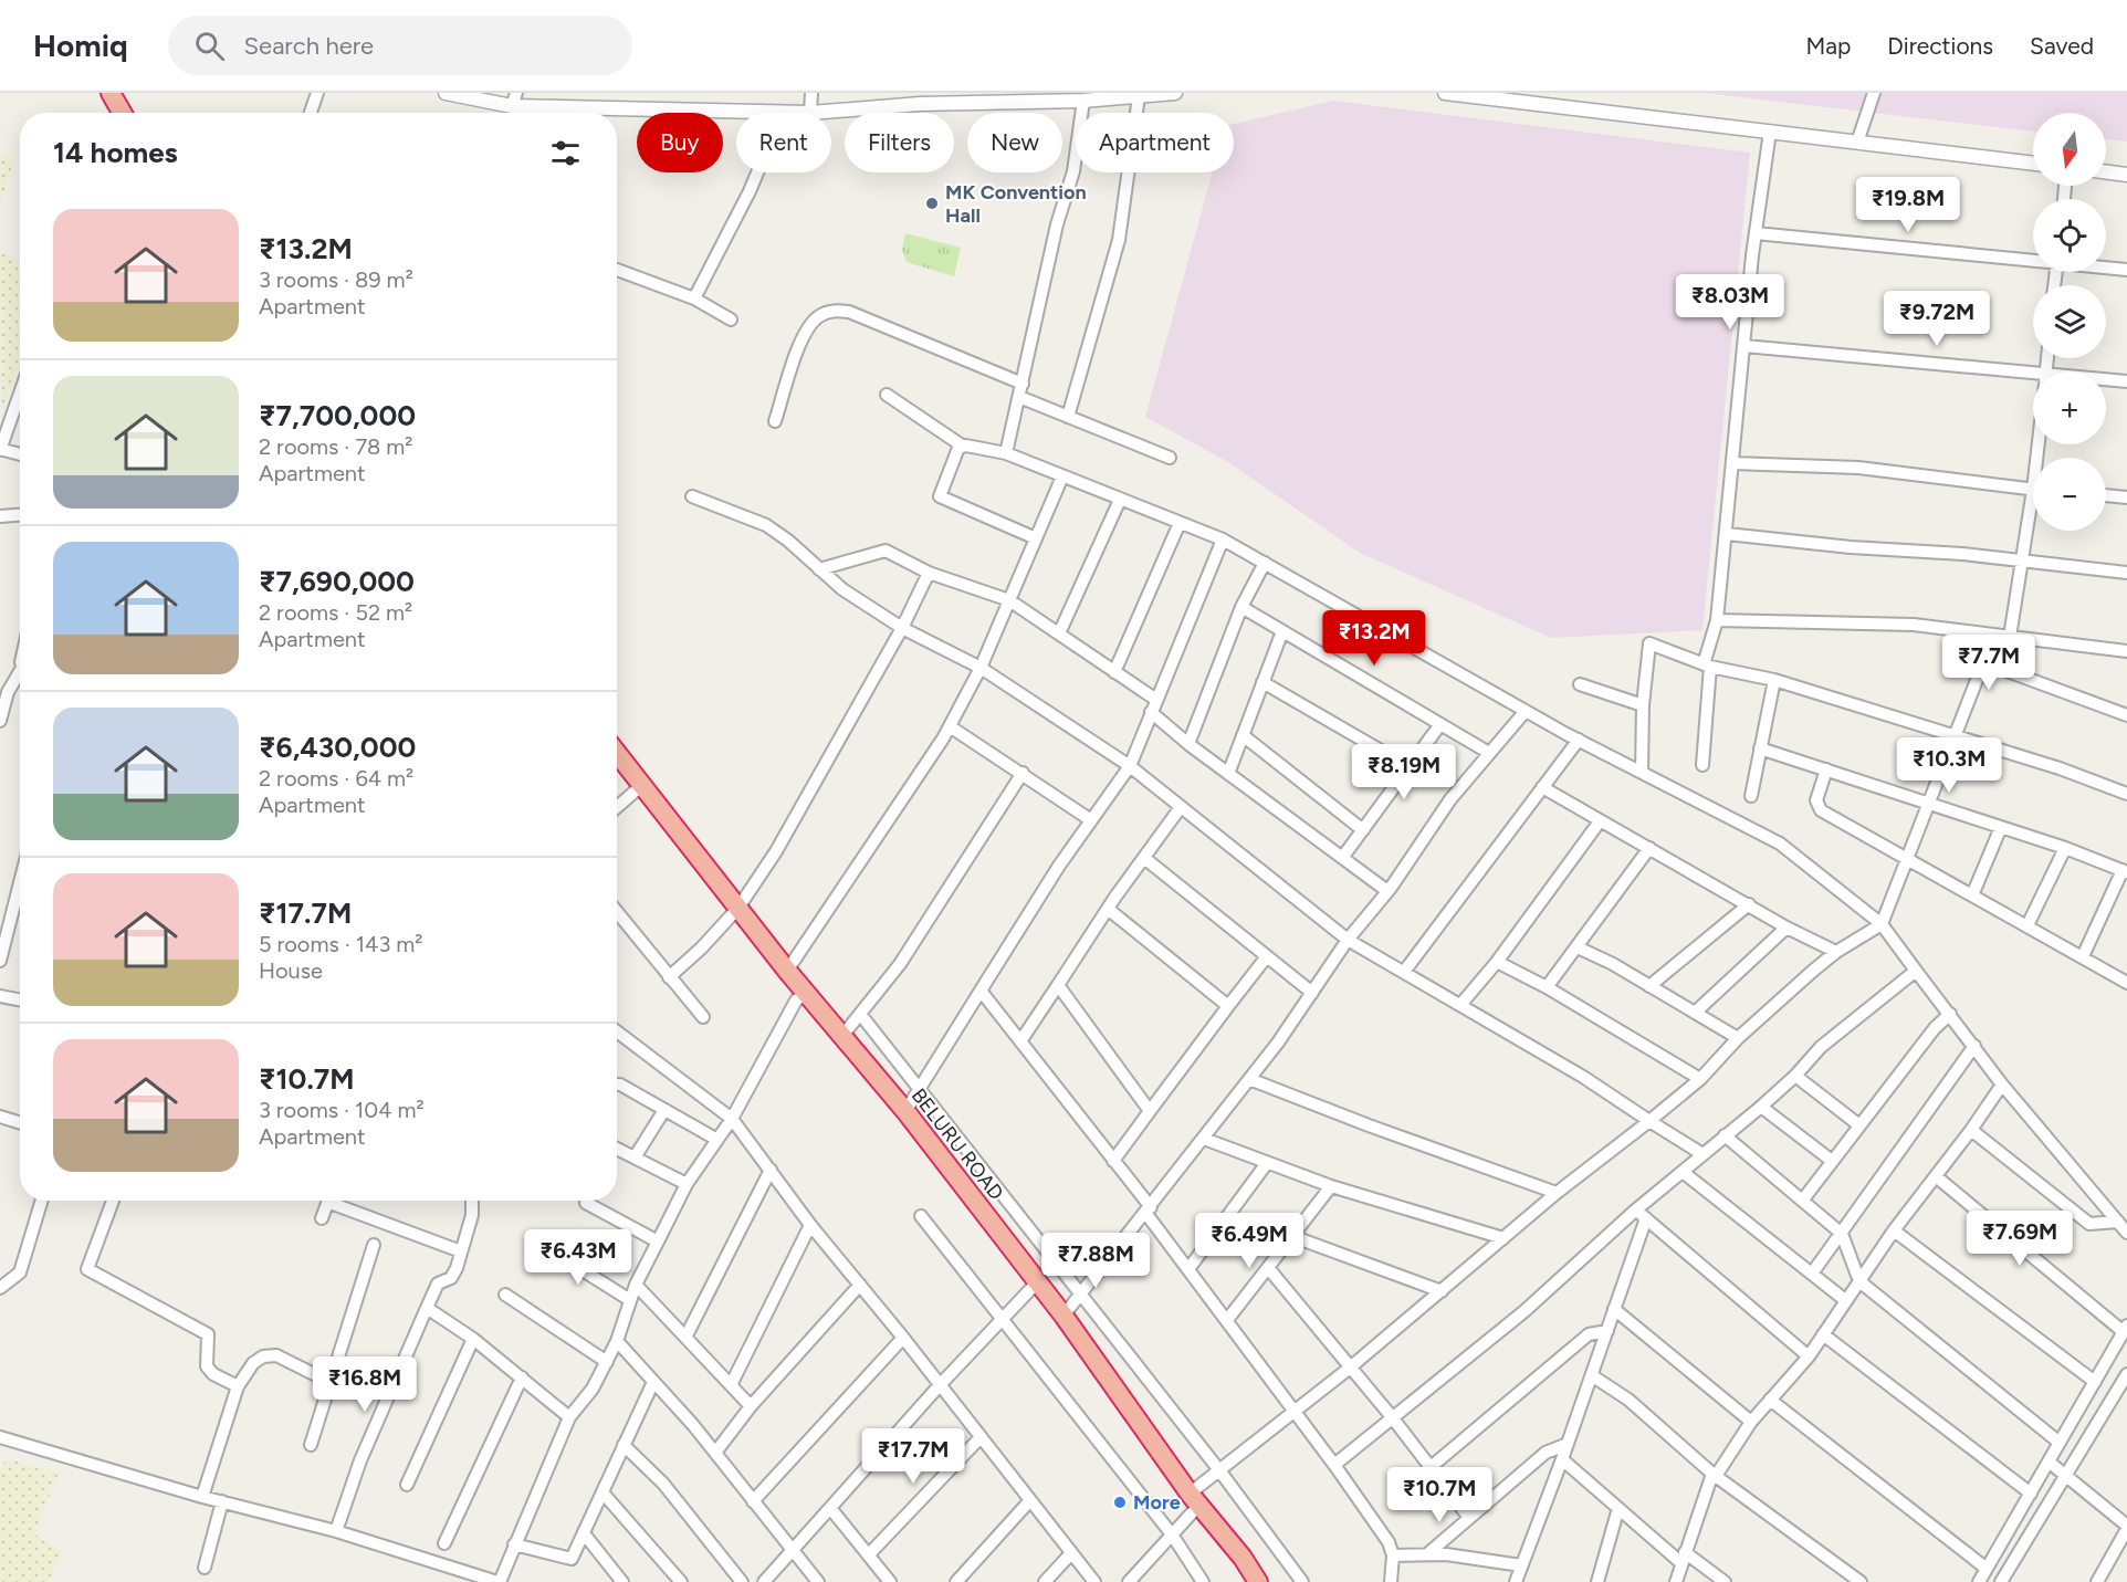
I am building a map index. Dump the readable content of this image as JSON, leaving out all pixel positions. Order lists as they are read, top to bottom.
{
  "streets": {
    "highway": ["BELURU ROAD"]
  },
  "places": ["MK Convention Hall", "More"],
  "north": "bottom",
  "page": {
    "header": "Homiq",
    "search": "Search here",
    "nav": ["Map", "Directions", "Saved"],
    "map_buttons": ["+", "−"],
    "chip": [
      "Buy",
      "Rent",
      "Filters",
      "New",
      "Apartment"
    ],
    "heading": "14 homes",
    "price": [
      "₹19.8M",
      "₹8.03M",
      "₹9.72M",
      "₹13.2M",
      "₹7.7M",
      "₹10.3M",
      "₹8.19M",
      "₹7.69M",
      "₹6.49M",
      "₹6.43M",
      "₹7.88M",
      "₹16.8M",
      "₹17.7M",
      "₹10.7M"
    ],
    "list": [
      {
        "name": "₹13.2M",
        "note": "3 rooms · 89 m² · Apartment"
      },
      {
        "name": "₹7,700,000",
        "note": "2 rooms · 78 m² · Apartment"
      },
      {
        "name": "₹7,690,000",
        "note": "2 rooms · 52 m² · Apartment"
      },
      {
        "name": "₹6,430,000",
        "note": "2 rooms · 64 m² · Apartment"
      },
      {
        "name": "₹17.7M",
        "note": "5 rooms · 143 m² · House"
      },
      {
        "name": "₹10.7M",
        "note": "3 rooms · 104 m² · Apartment"
      }
    ]
  }
}
